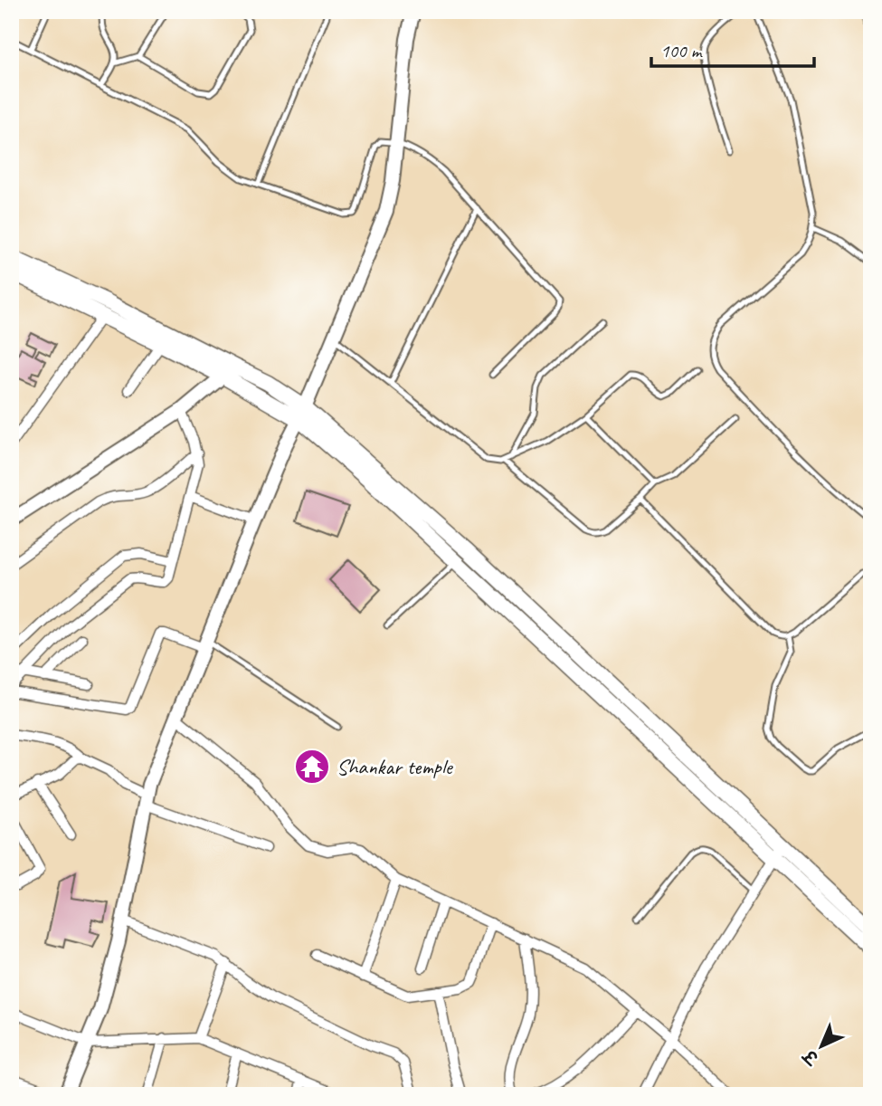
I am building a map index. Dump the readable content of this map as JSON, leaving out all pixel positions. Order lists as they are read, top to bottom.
{
  "places": {
    "temple": ["Shankar temple"]
  },
  "scale_bar": "100 m",
  "north": "bottom left"
}
